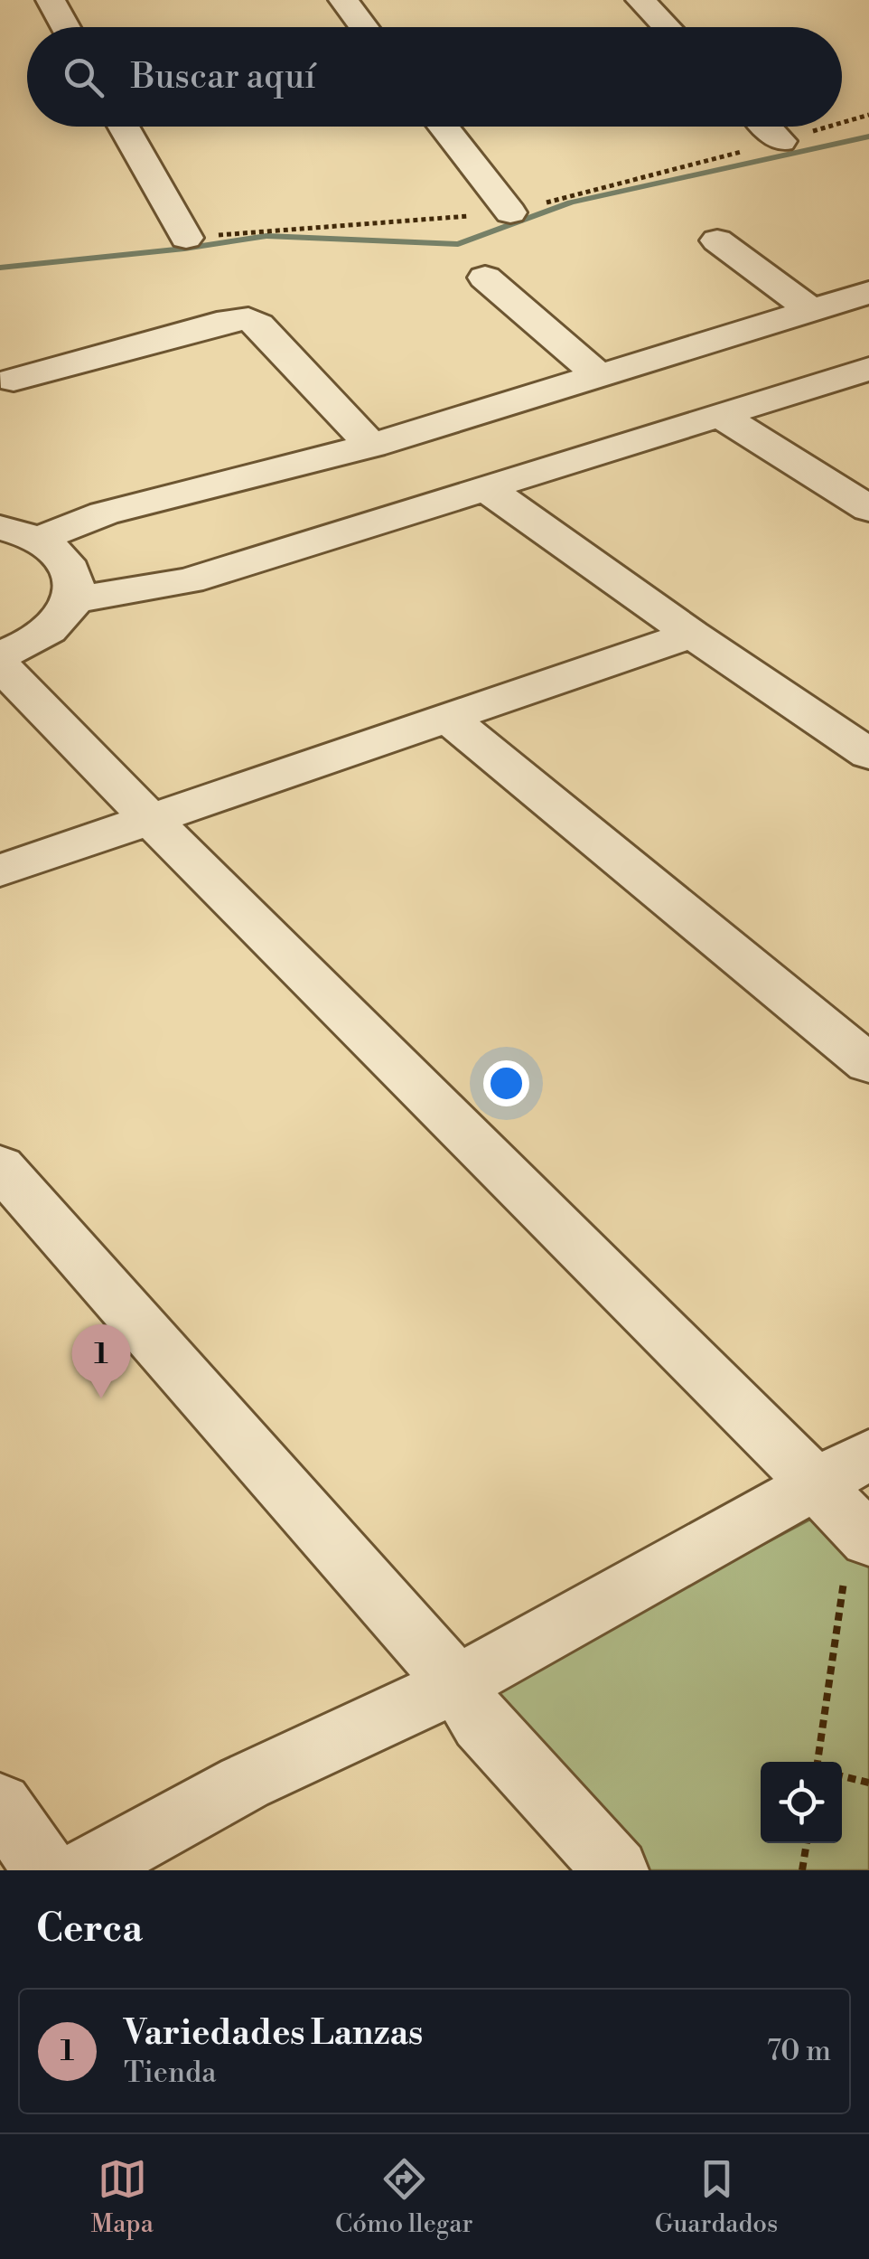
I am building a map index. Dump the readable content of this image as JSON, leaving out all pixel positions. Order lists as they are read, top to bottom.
{
  "page": {
    "search": "Buscar aquí",
    "pins": "1",
    "heading": "Cerca",
    "list": [
      {
        "mark": "1",
        "name": "Variedades Lanzas",
        "note": "Tienda",
        "value": "70 m"
      }
    ],
    "nav": ["Mapa", "Cómo llegar", "Guardados"]
  }
}
